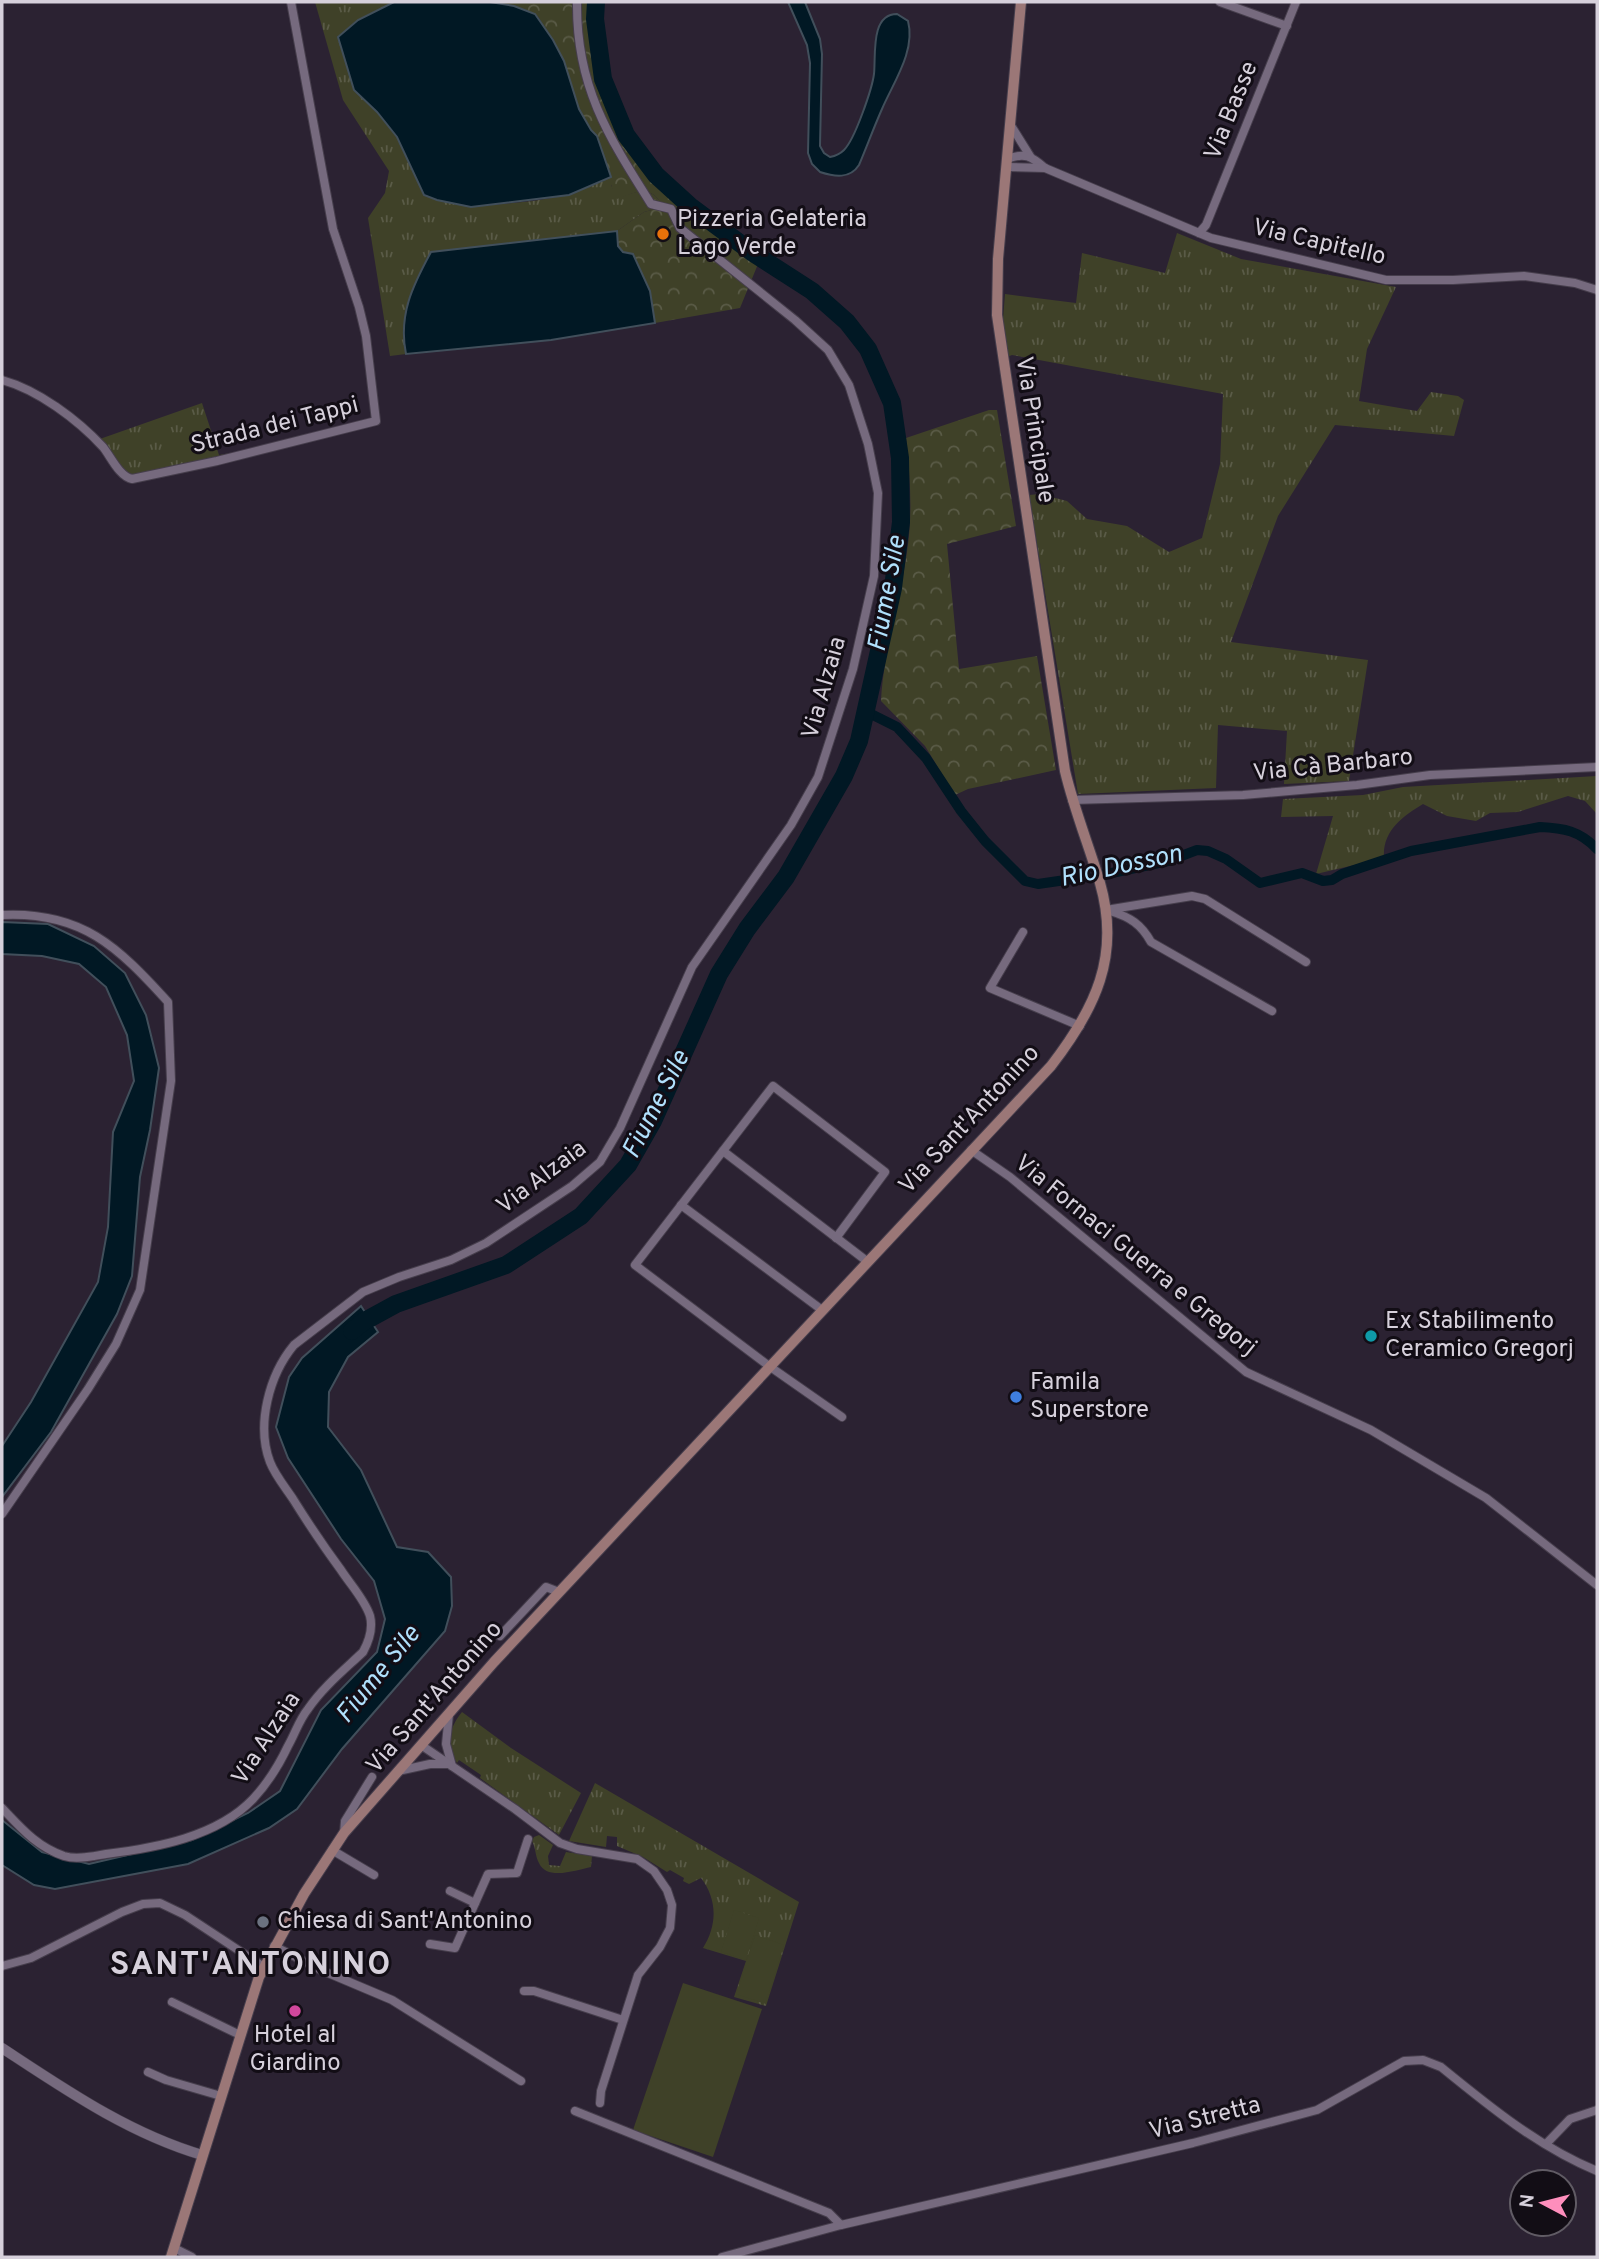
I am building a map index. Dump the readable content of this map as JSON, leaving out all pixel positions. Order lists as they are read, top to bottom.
{
  "streets": {
    "main road": ["Via Principale", "Via Sant'Antonino"],
    "street": [
      "Via Basse",
      "Via Capitello",
      "Strada dei Tappi",
      "Via Alzaia",
      "Via Cà Barbaro",
      "Via Fornaci Guerra e Gregorj",
      "Via Stretta"
    ]
  },
  "crossings": [
    ["Via Basse", "Via Capitello"],
    ["Via Capitello", "Via Principale"],
    ["Via Principale", "Via Cà Barbaro"],
    ["Via Principale", "Via Sant'Antonino"],
    ["Via Sant'Antonino", "Via Fornaci Guerra e Gregorj"]
  ],
  "districts": ["SANT'ANTONINO"],
  "water": ["Fiume Sile", "Rio Dosson"],
  "places": [
    "Pizzeria Gelateria Lago Verde",
    "Ex Stabilimento Ceramico Gregorj",
    "Famila Superstore",
    "Chiesa di Sant'Antonino",
    "Hotel al Giardino"
  ],
  "north": "left"
}
